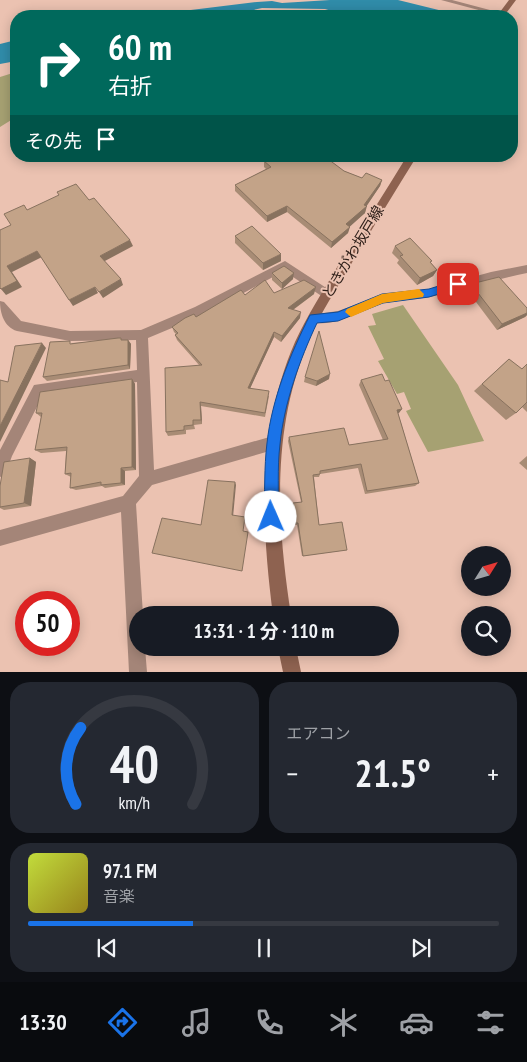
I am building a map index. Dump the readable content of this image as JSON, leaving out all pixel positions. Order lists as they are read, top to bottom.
{
  "streets": {
    "main road": ["ときがわ坂戸線"]
  },
  "north": "top right",
  "page": {
    "turn": ["60 m", "右折"],
    "then": "その先",
    "limit": "50",
    "trip": "13:31 · 1 分 · 110 m",
    "tile": "エアコン",
    "heat": ["−", "21.5°", "+"],
    "song": ["97.1 FM", "音楽"],
    "tabs": "13:30",
    "gauge": ["40", "km/h"]
  }
}
